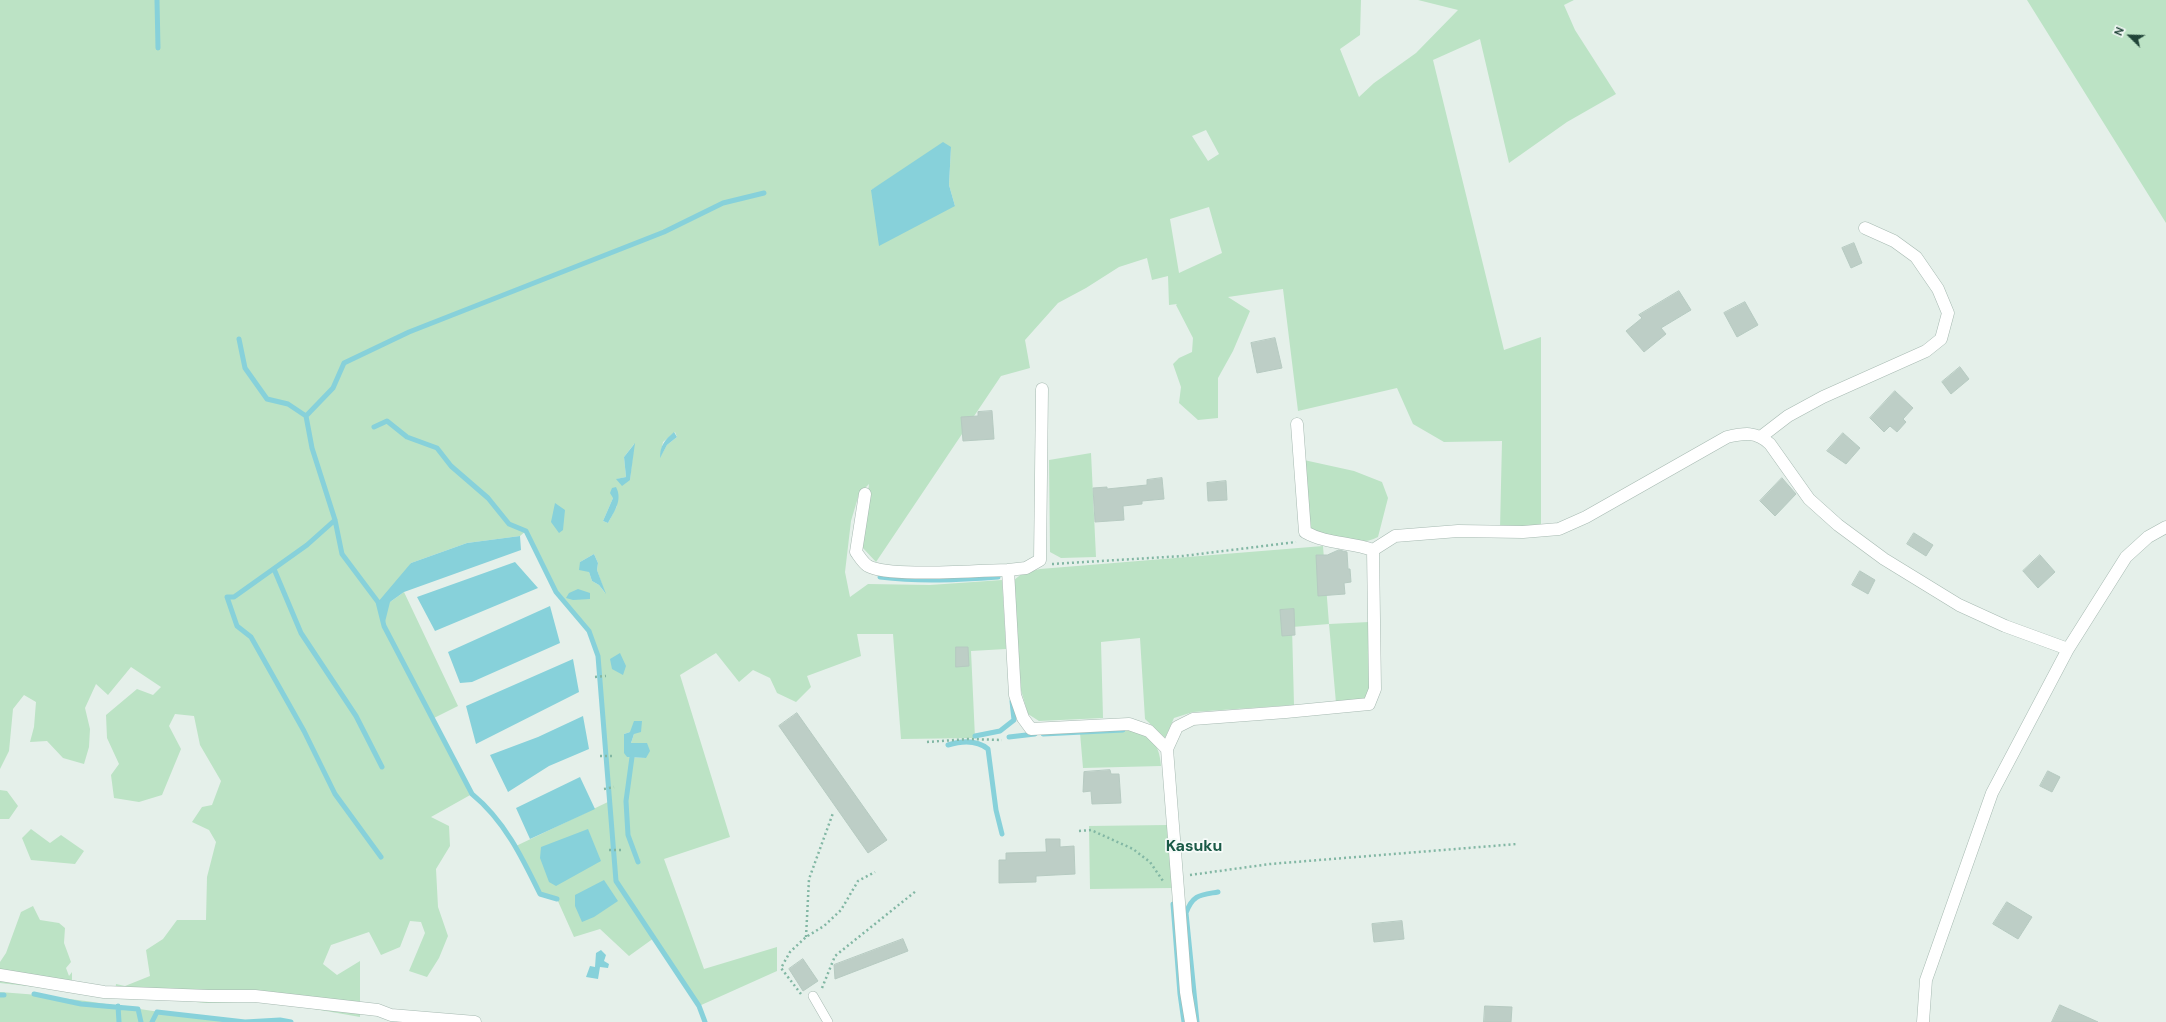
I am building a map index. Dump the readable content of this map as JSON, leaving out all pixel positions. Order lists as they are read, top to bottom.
{
  "districts": ["Kasuku"],
  "north": "top left"
}
